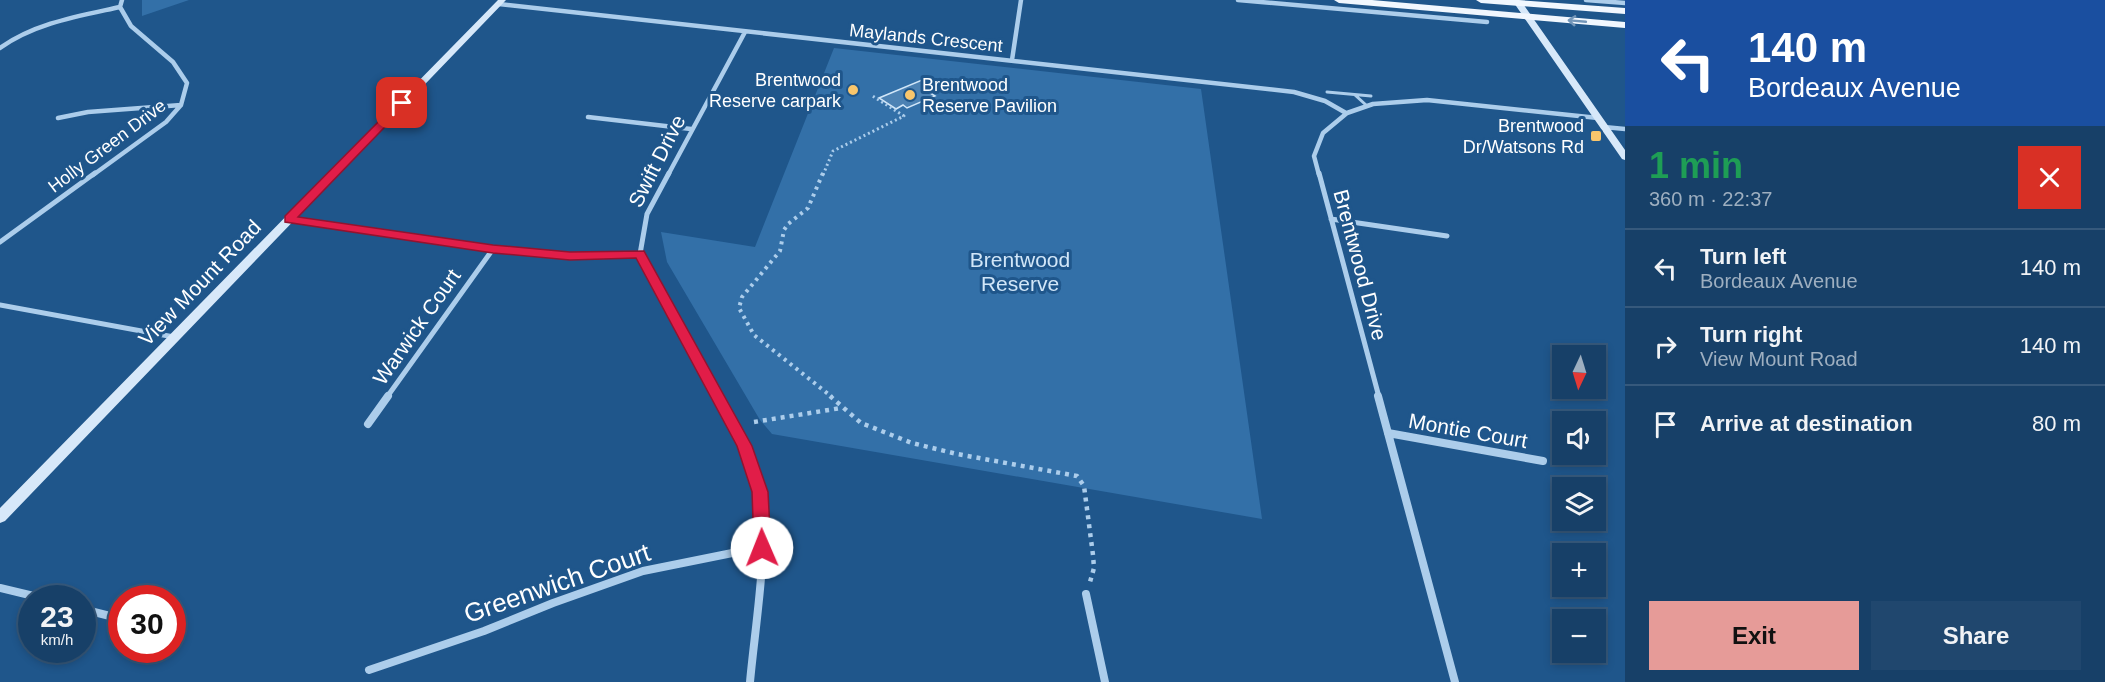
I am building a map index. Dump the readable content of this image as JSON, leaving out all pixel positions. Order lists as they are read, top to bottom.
{
  "streets": {
    "street": [
      "Maylands Crescent",
      "Holly Green Drive",
      "Swift Drive",
      "Brentwood Drive",
      "View Mount Road",
      "Warwick Court",
      "Montie Court",
      "Greenwich Court"
    ]
  },
  "crossings": [
    ["Maylands Crescent", "Swift Drive"],
    ["Maylands Crescent", "Brentwood Drive"],
    ["Maylands Crescent", "View Mount Road"],
    ["Brentwood Drive", "Montie Court"]
  ],
  "parks": ["Brentwood Reserve"],
  "places": {
    "other": ["Brentwood Reserve carpark", "Brentwood Reserve Pavilion"],
    "transit": ["Brentwood Dr/Watsons Rd"]
  },
  "north": "bottom",
  "page": {
    "turn": ["140 m", "Bordeaux Avenue"],
    "heading": ["1 min", "360 m · 22:37"],
    "list": [
      {
        "name": "Turn left",
        "note": "Bordeaux Avenue",
        "value": "140 m"
      },
      {
        "name": "Turn right",
        "note": "View Mount Road",
        "value": "140 m"
      },
      {
        "name": "Arrive at destination",
        "value": "80 m"
      }
    ],
    "map_buttons": ["+", "−"],
    "speed": "23 km/h",
    "limit": "30",
    "buttons": ["Exit", "Share"]
  }
}
